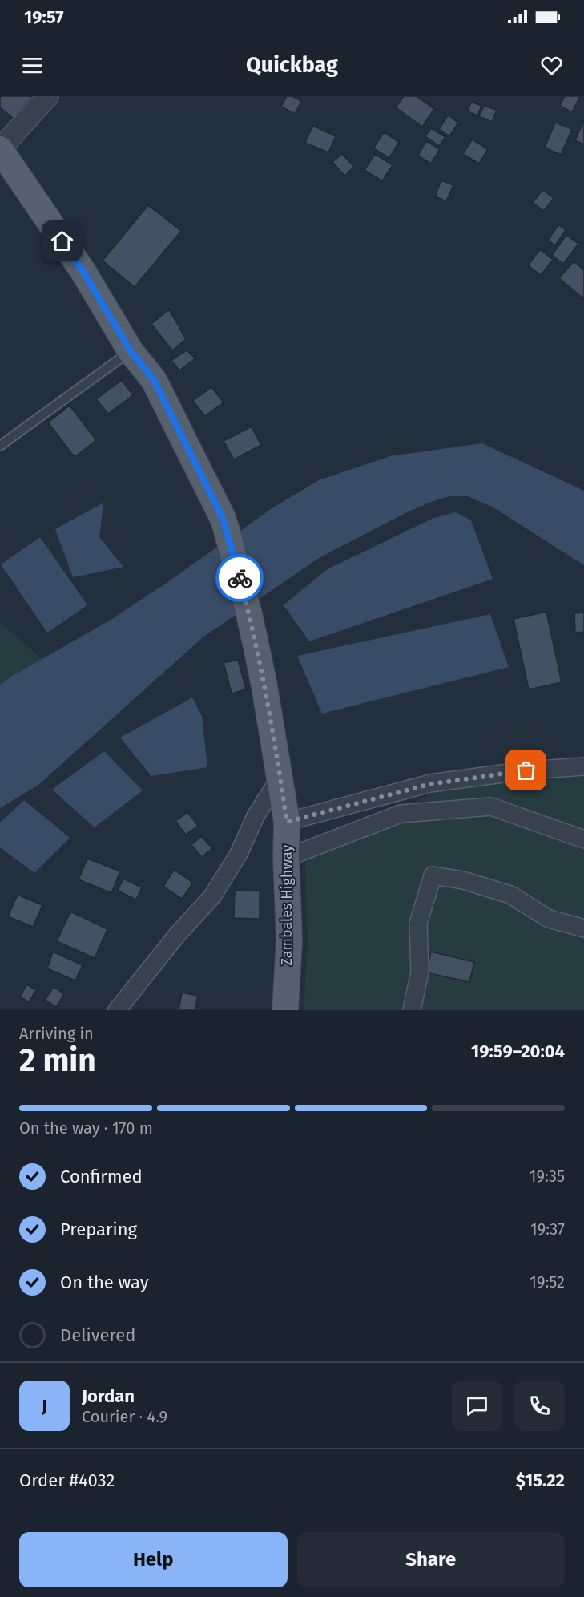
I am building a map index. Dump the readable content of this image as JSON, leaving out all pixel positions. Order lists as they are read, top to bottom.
{
  "streets": {
    "main road": ["Zambales Highway"]
  },
  "page": {
    "status": "19:57",
    "header": "Quickbag",
    "heading": ["2 min", "Arriving in", "19:59–20:04"],
    "panel": [
      "Jordan",
      "Courier · 4.9",
      "Order #4032",
      "$15.22"
    ],
    "bar": "On the way · 170 m",
    "list": [
      ["Confirmed", "19:35"],
      ["Preparing", "19:37"],
      ["On the way", "19:52"],
      "Delivered"
    ],
    "round": "J",
    "buttons": ["Help", "Share"]
  }
}
